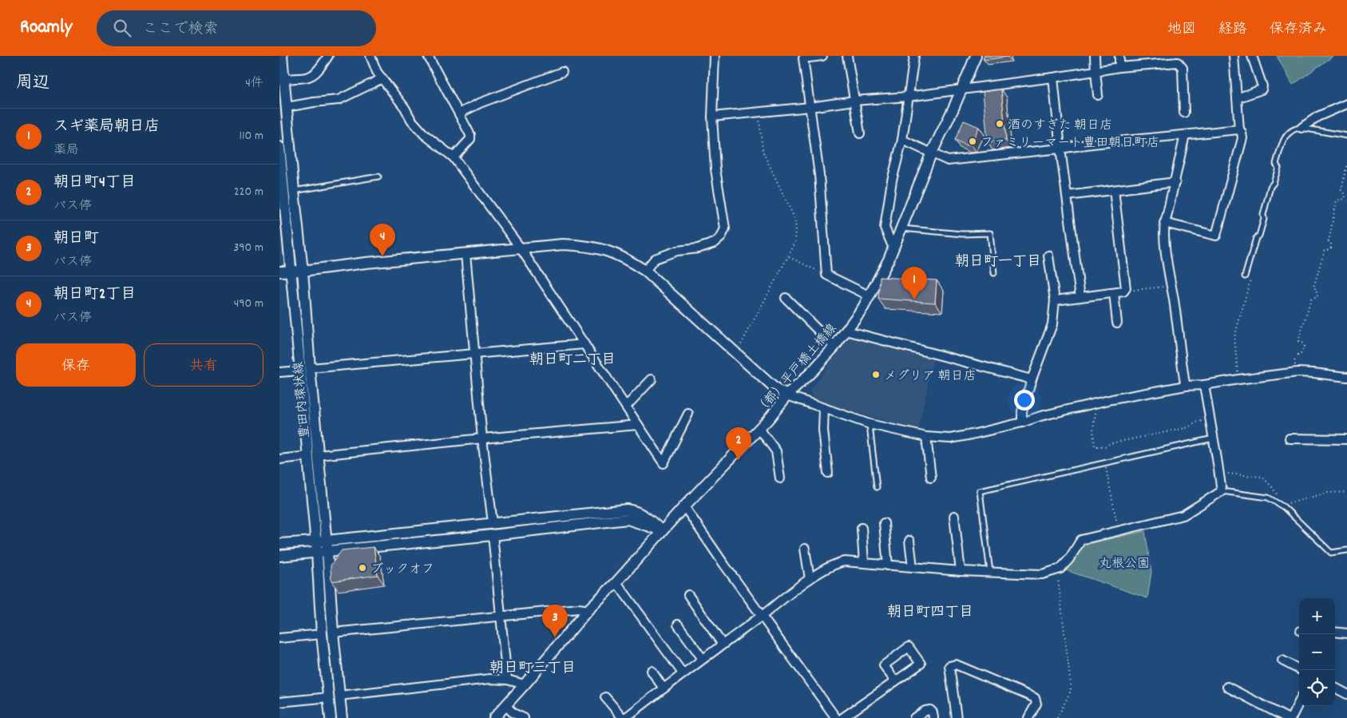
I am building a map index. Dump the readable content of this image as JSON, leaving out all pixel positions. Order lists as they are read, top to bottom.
{
  "streets": {
    "street": ["（都）平戸橋土橋線", "豊田内環状線"]
  },
  "districts": [
    "朝日町一丁目",
    "朝日町二丁目",
    "朝日町四丁目",
    "朝日町三丁目"
  ],
  "parks": ["丸根公園"],
  "places": [
    "酒のすぎた 朝日店",
    "ファミリーマート豊田朝日町店",
    "メグリア 朝日店",
    "ブックオフ"
  ],
  "page": {
    "header": "Roamly",
    "search": "ここで検索",
    "nav": ["地図", "経路", "保存済み"],
    "heading": ["周辺", "4件"],
    "list": [
      {
        "mark": "1",
        "name": "スギ薬局朝日店",
        "note": "薬局",
        "value": "110 m"
      },
      {
        "mark": "2",
        "name": "朝日町4丁目",
        "note": "バス停",
        "value": "220 m"
      },
      {
        "mark": "3",
        "name": "朝日町",
        "note": "バス停",
        "value": "390 m"
      },
      {
        "mark": "4",
        "name": "朝日町2丁目",
        "note": "バス停",
        "value": "490 m"
      }
    ],
    "pins": [
      "4",
      "1",
      "2",
      "3"
    ],
    "buttons": ["保存", "共有"],
    "map_buttons": ["+", "−"]
  }
}
